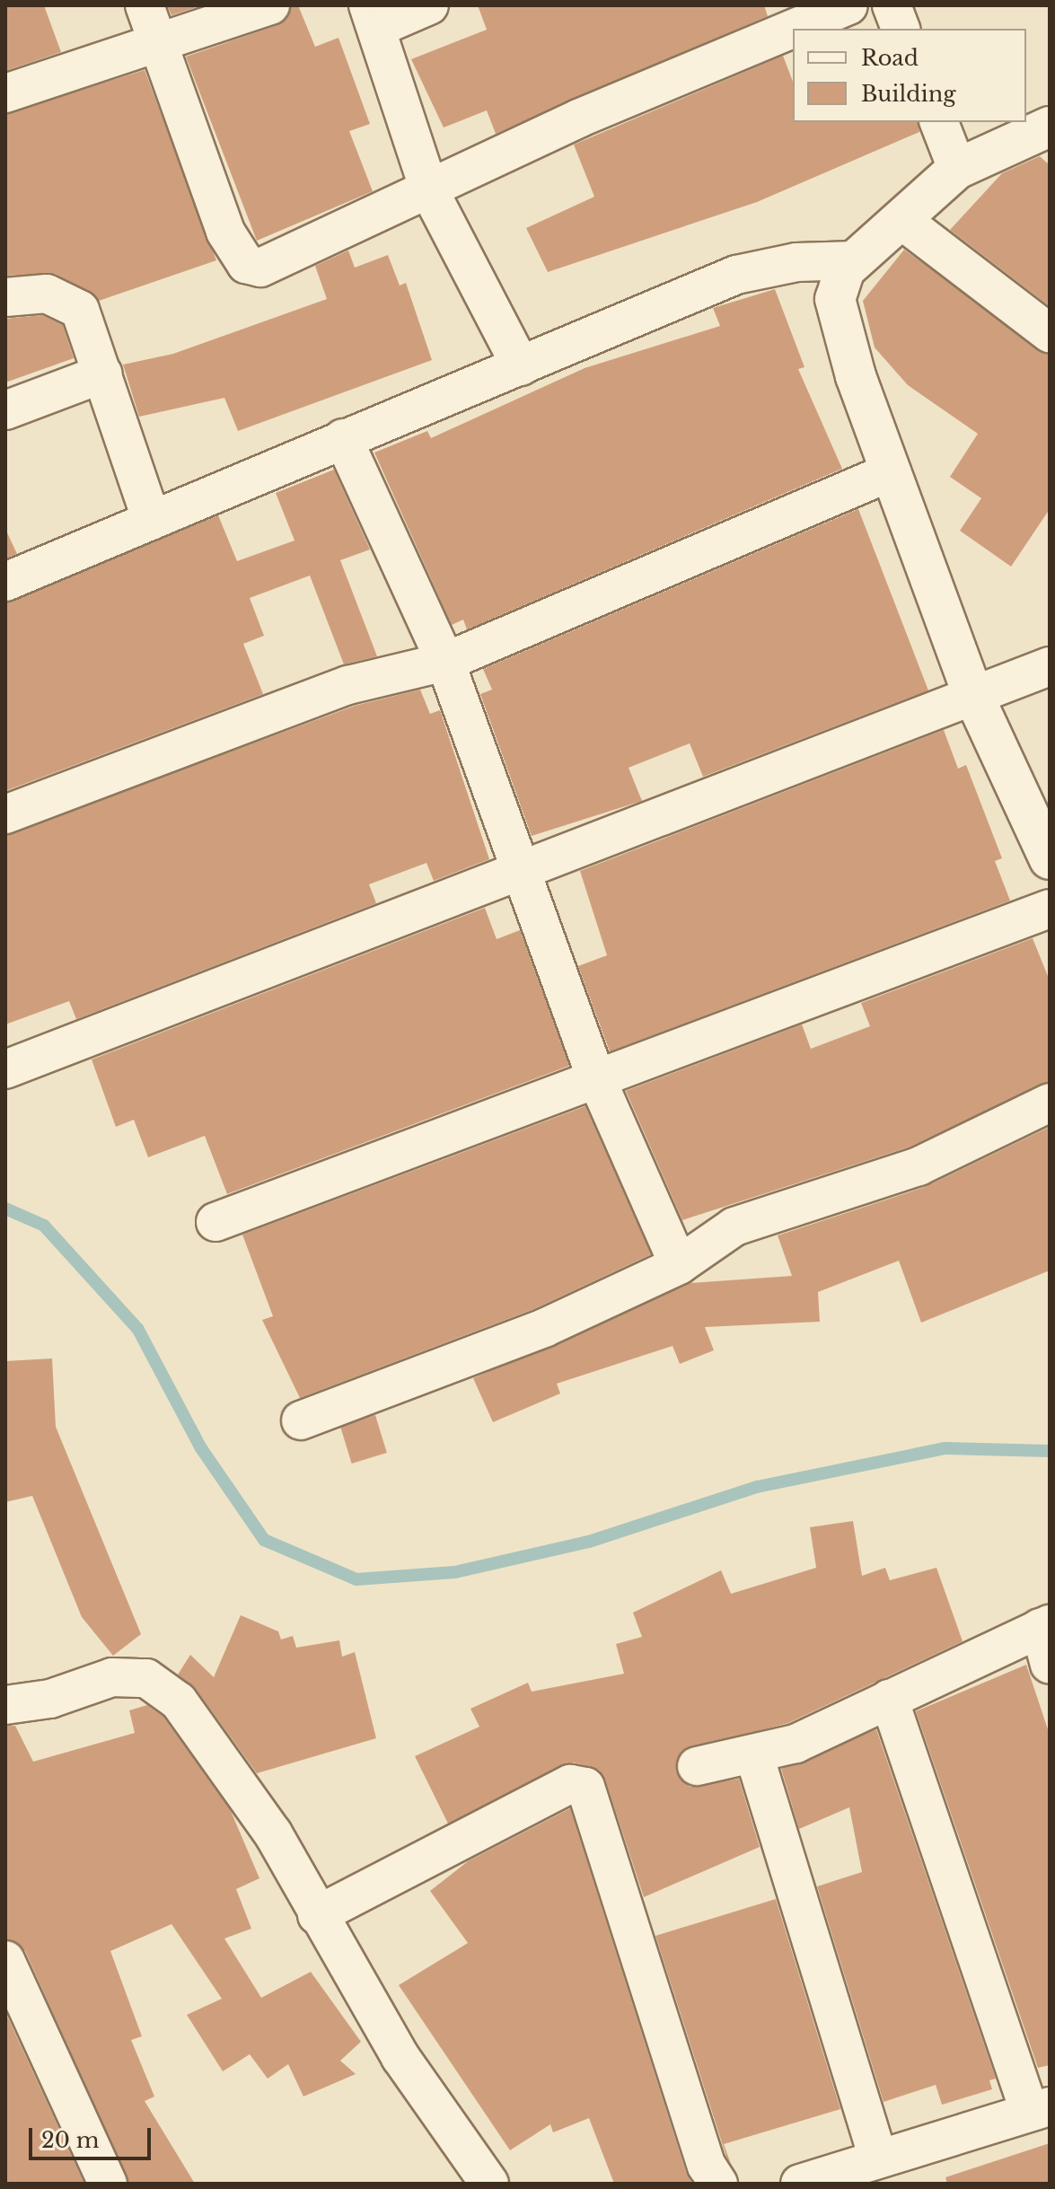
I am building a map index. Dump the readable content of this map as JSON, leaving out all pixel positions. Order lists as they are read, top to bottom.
{
  "legend": ["Road", "Building"],
  "scale_bar": "20 m"
}
